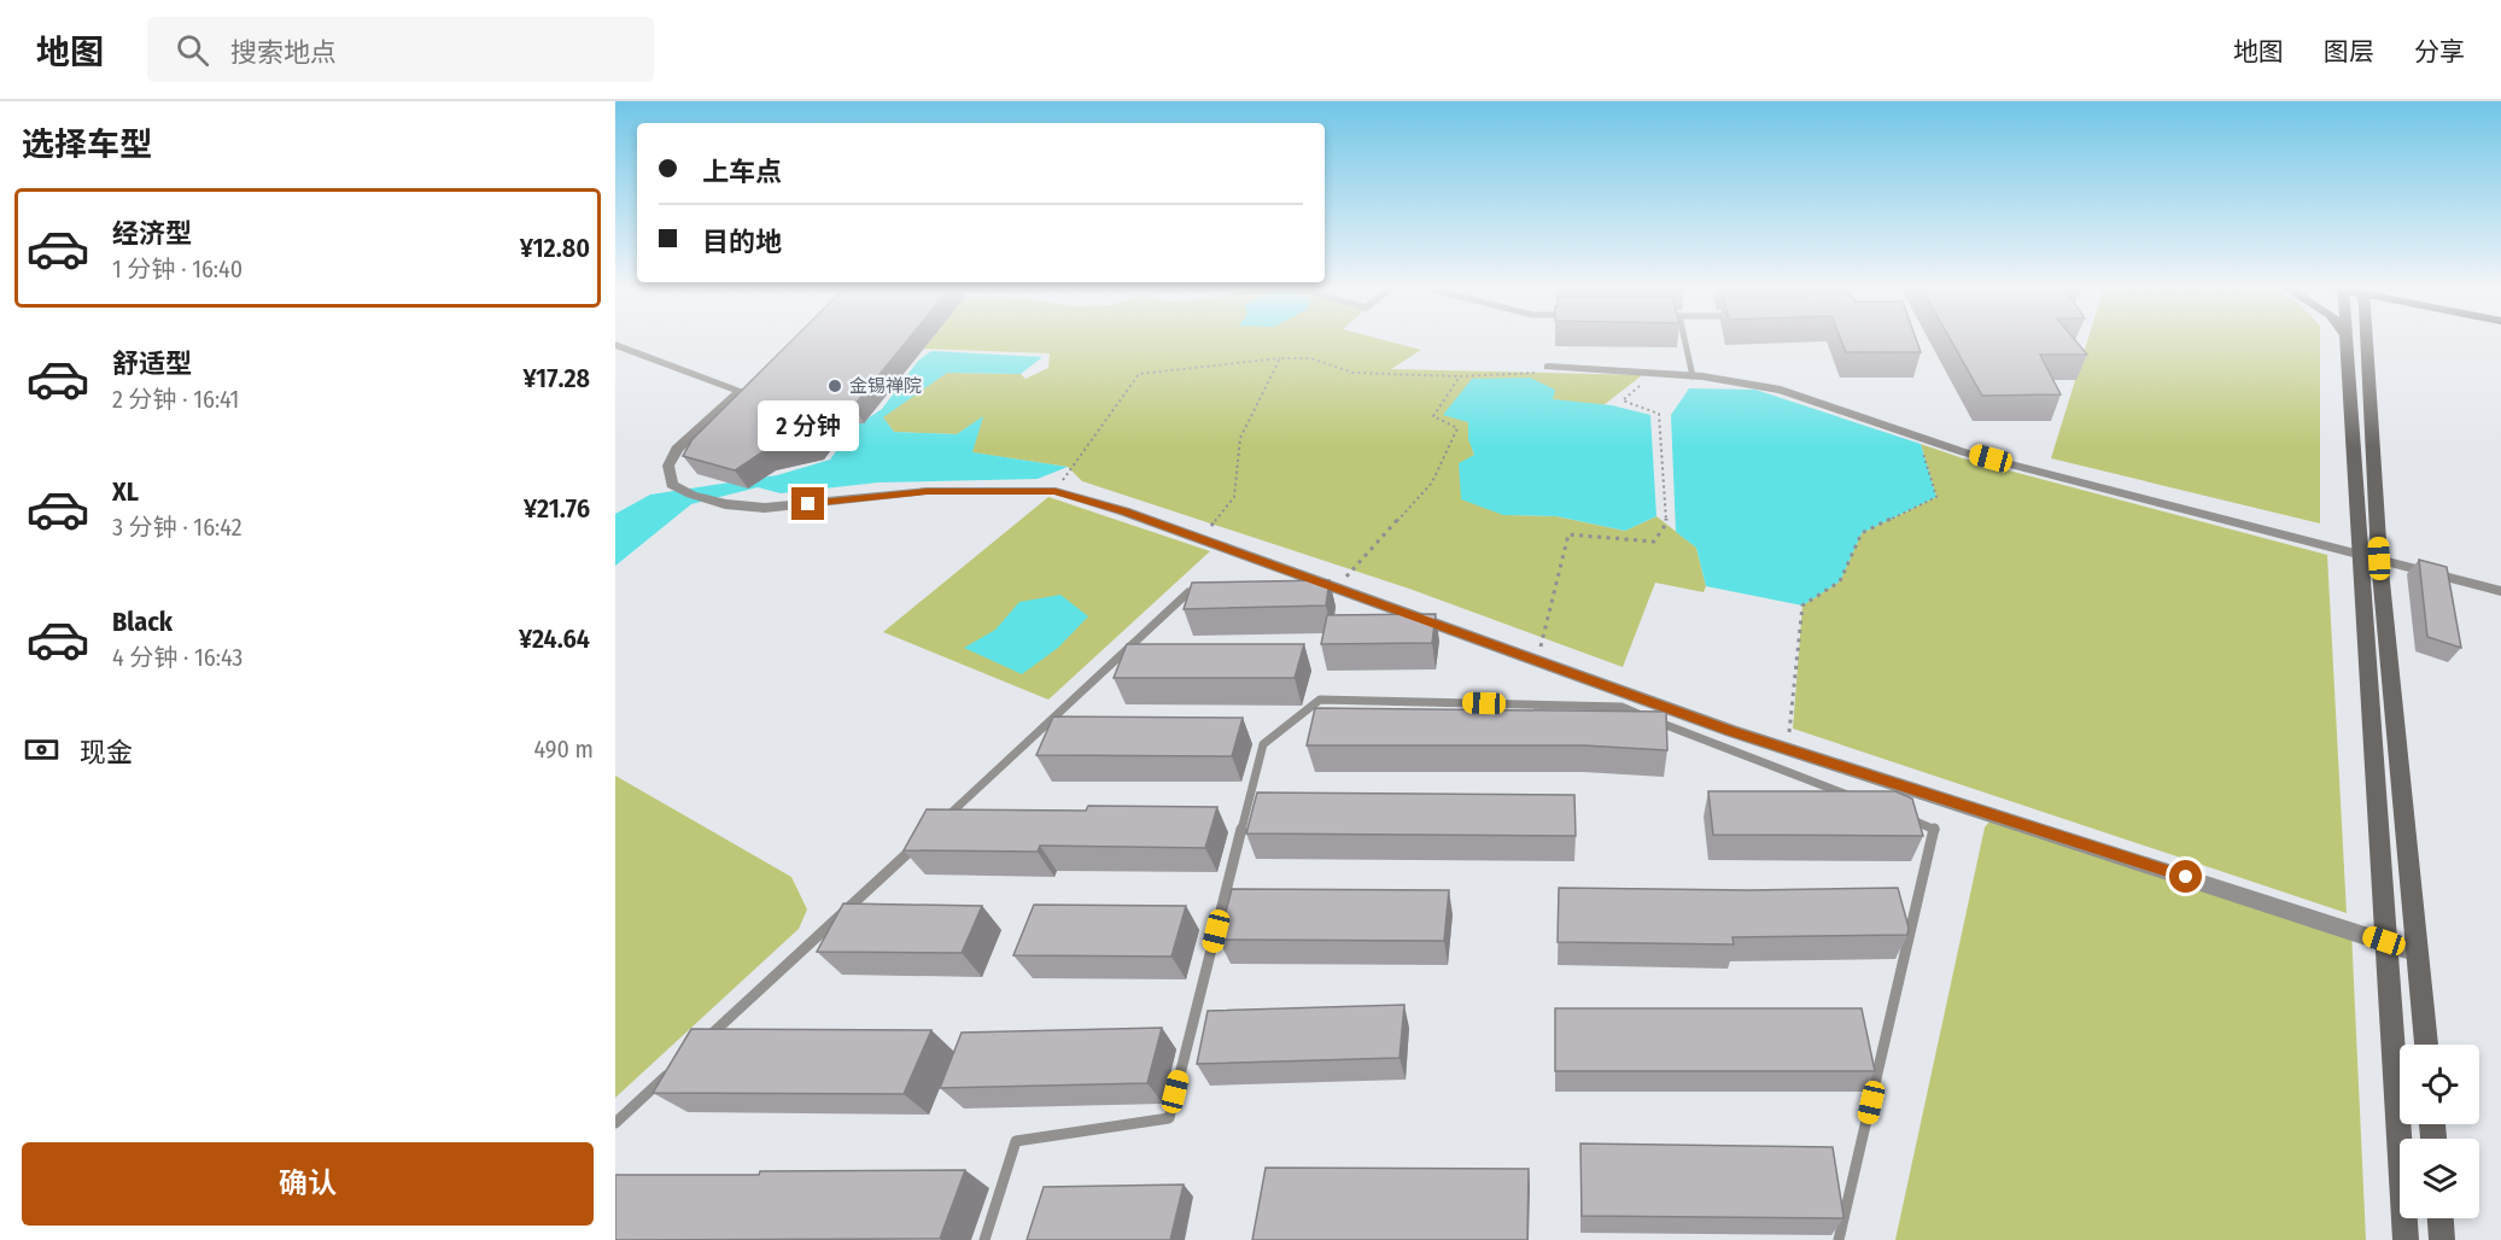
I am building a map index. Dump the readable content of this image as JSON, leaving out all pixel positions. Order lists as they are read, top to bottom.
{
  "places": ["金锡禅院"],
  "page": {
    "header": "地图",
    "search": "搜索地点",
    "nav": ["地图", "图层", "分享"],
    "heading": "选择车型",
    "banner": ["上车点", "目的地"],
    "list": [
      {
        "name": "经济型",
        "note": "1 分钟 · 16:40",
        "value": "¥12.80"
      },
      {
        "name": "舒适型",
        "note": "2 分钟 · 16:41",
        "value": "¥17.28"
      },
      {
        "name": "XL",
        "note": "3 分钟 · 16:42",
        "value": "¥21.76"
      },
      {
        "name": "Black",
        "note": "4 分钟 · 16:43",
        "value": "¥24.64"
      }
    ],
    "bubble": "2 分钟",
    "pay": ["现金", "490 m"],
    "buttons": "确认"
  }
}
